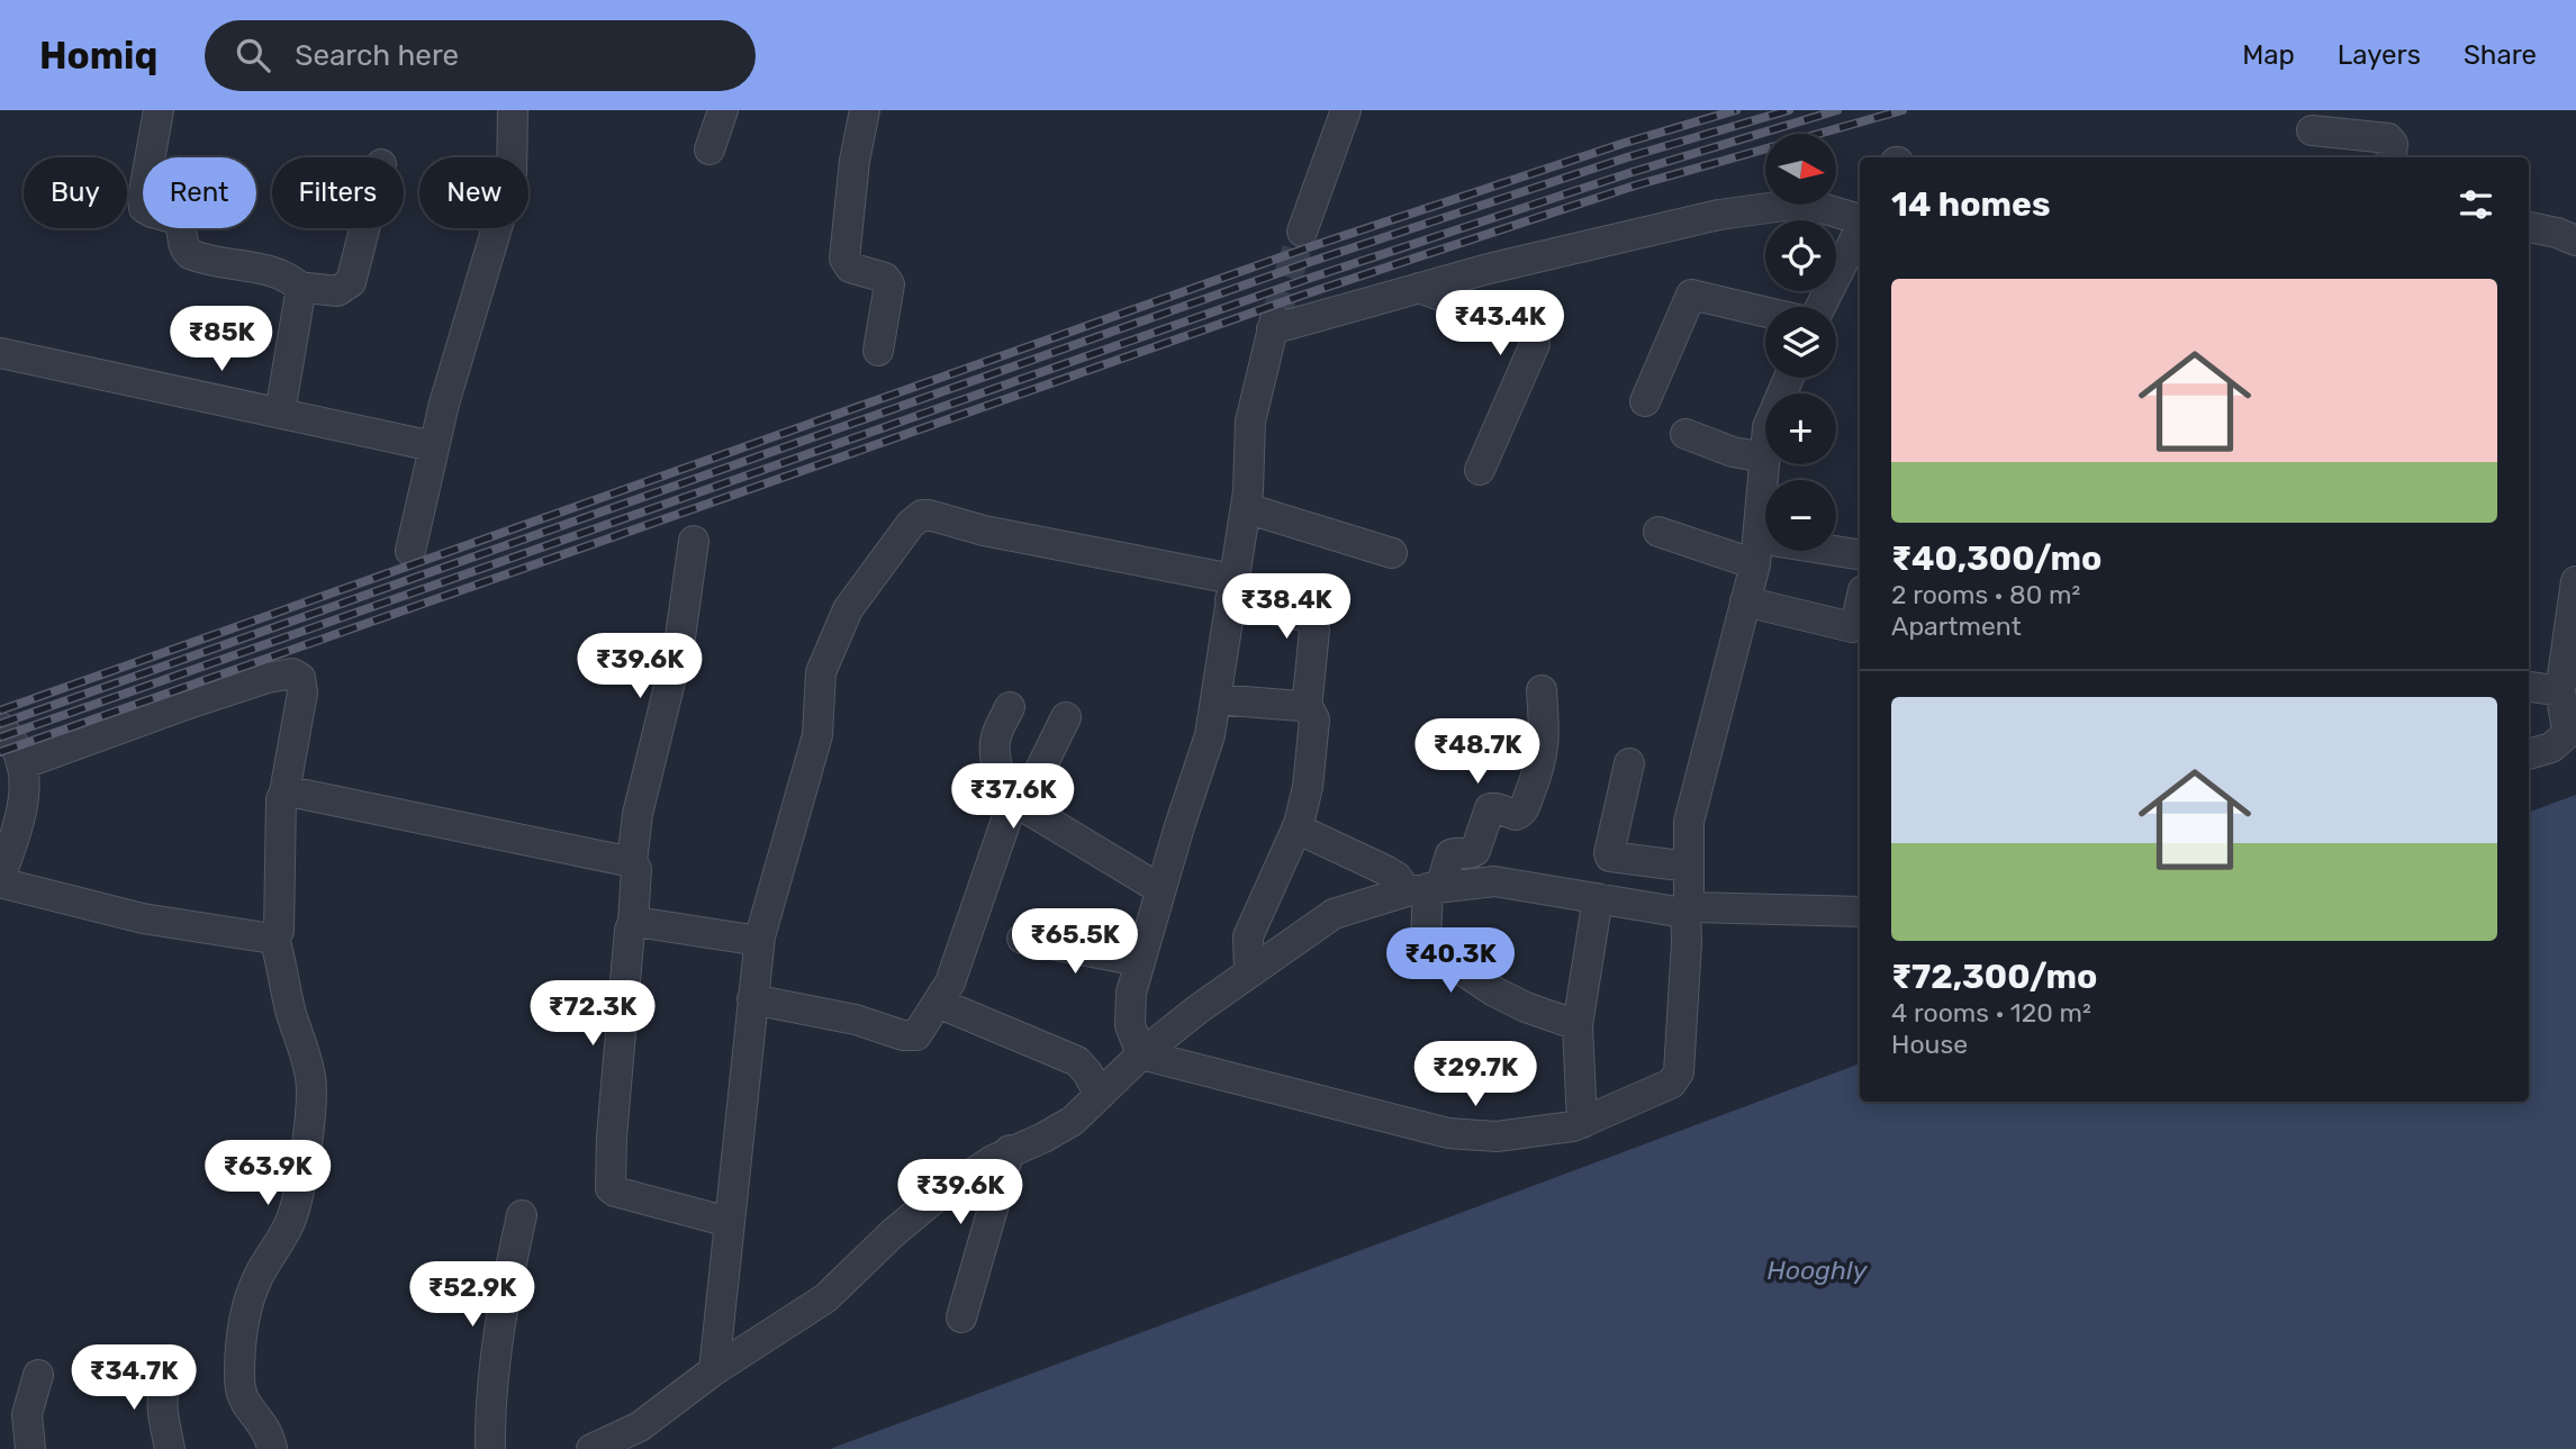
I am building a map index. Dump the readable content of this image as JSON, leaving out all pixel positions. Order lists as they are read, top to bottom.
{
  "water": ["Hooghly"],
  "north": "right",
  "page": {
    "header": "Homiq",
    "search": "Search here",
    "nav": ["Map", "Layers", "Share"],
    "map_buttons": ["+", "−"],
    "chip": [
      "Buy",
      "Rent",
      "Filters",
      "New"
    ],
    "heading": "14 homes",
    "list": [
      {
        "name": "₹40,300/mo",
        "note": "2 rooms · 80 m² · Apartment"
      },
      {
        "name": "₹72,300/mo",
        "note": "4 rooms · 120 m² · House"
      }
    ],
    "price": [
      "₹43.4K",
      "₹85K",
      "₹38.4K",
      "₹39.6K",
      "₹48.7K",
      "₹37.6K",
      "₹65.5K",
      "₹40.3K",
      "₹72.3K",
      "₹29.7K",
      "₹63.9K",
      "₹39.6K",
      "₹52.9K",
      "₹34.7K"
    ]
  }
}
